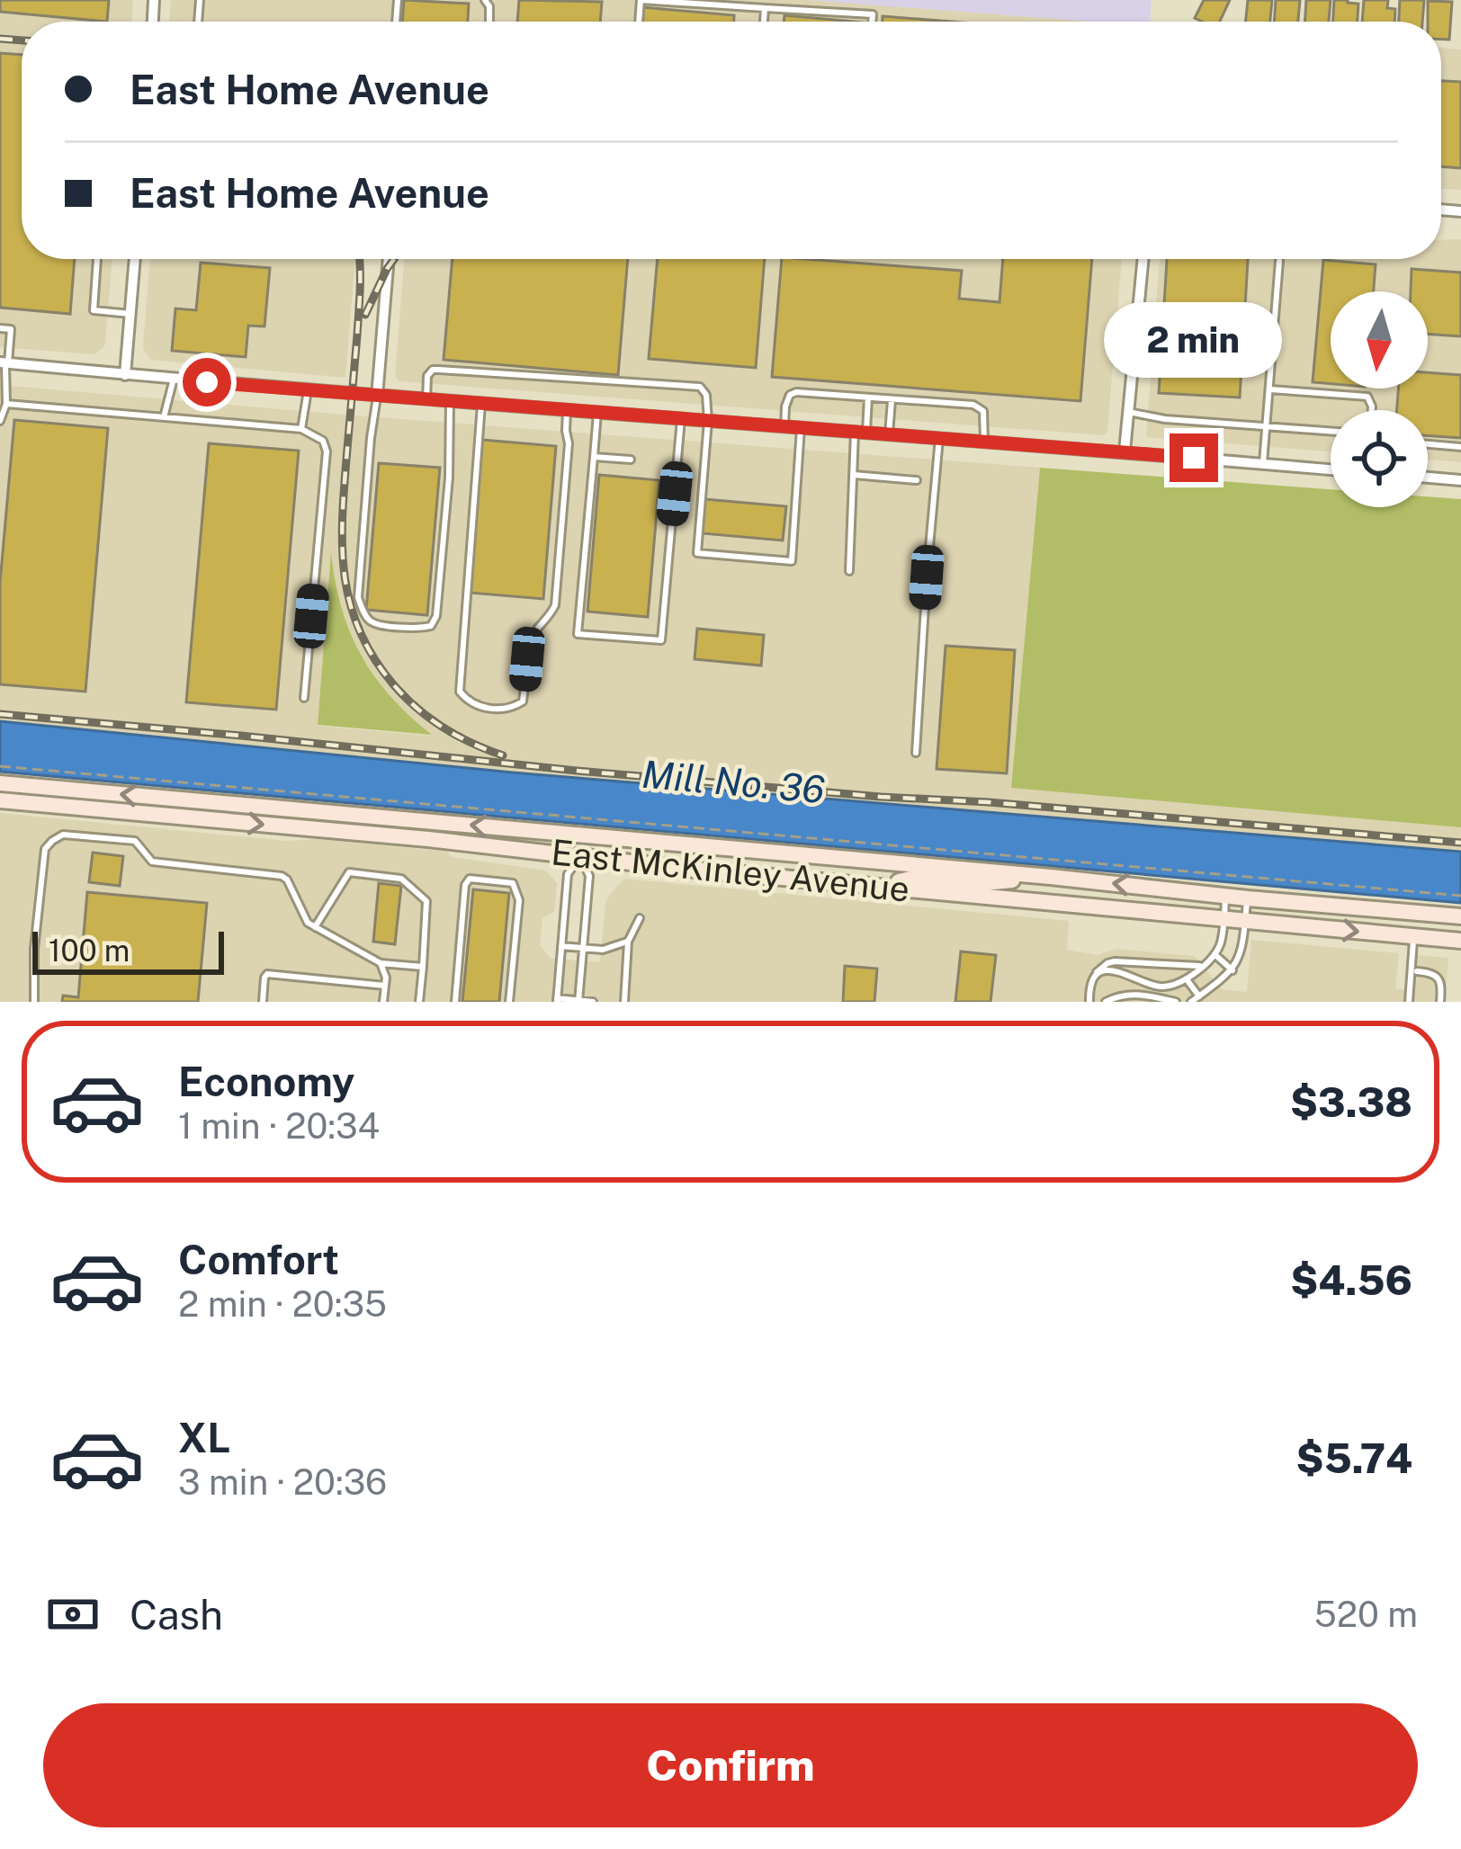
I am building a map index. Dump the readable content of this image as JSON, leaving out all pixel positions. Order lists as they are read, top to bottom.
{
  "streets": {
    "main road": ["East McKinley Avenue"]
  },
  "water": ["Mill No. 36"],
  "scale_bar": "100 m",
  "north": "bottom",
  "page": {
    "banner": ["East Home Avenue", "East Home Avenue"],
    "bubble": "2 min",
    "scale": "100 m",
    "list": [
      {
        "name": "Economy",
        "note": "1 min · 20:34",
        "value": "$3.38"
      },
      {
        "name": "Comfort",
        "note": "2 min · 20:35",
        "value": "$4.56"
      },
      {
        "name": "XL",
        "note": "3 min · 20:36",
        "value": "$5.74"
      }
    ],
    "pay": ["Cash", "520 m"],
    "buttons": "Confirm"
  }
}
